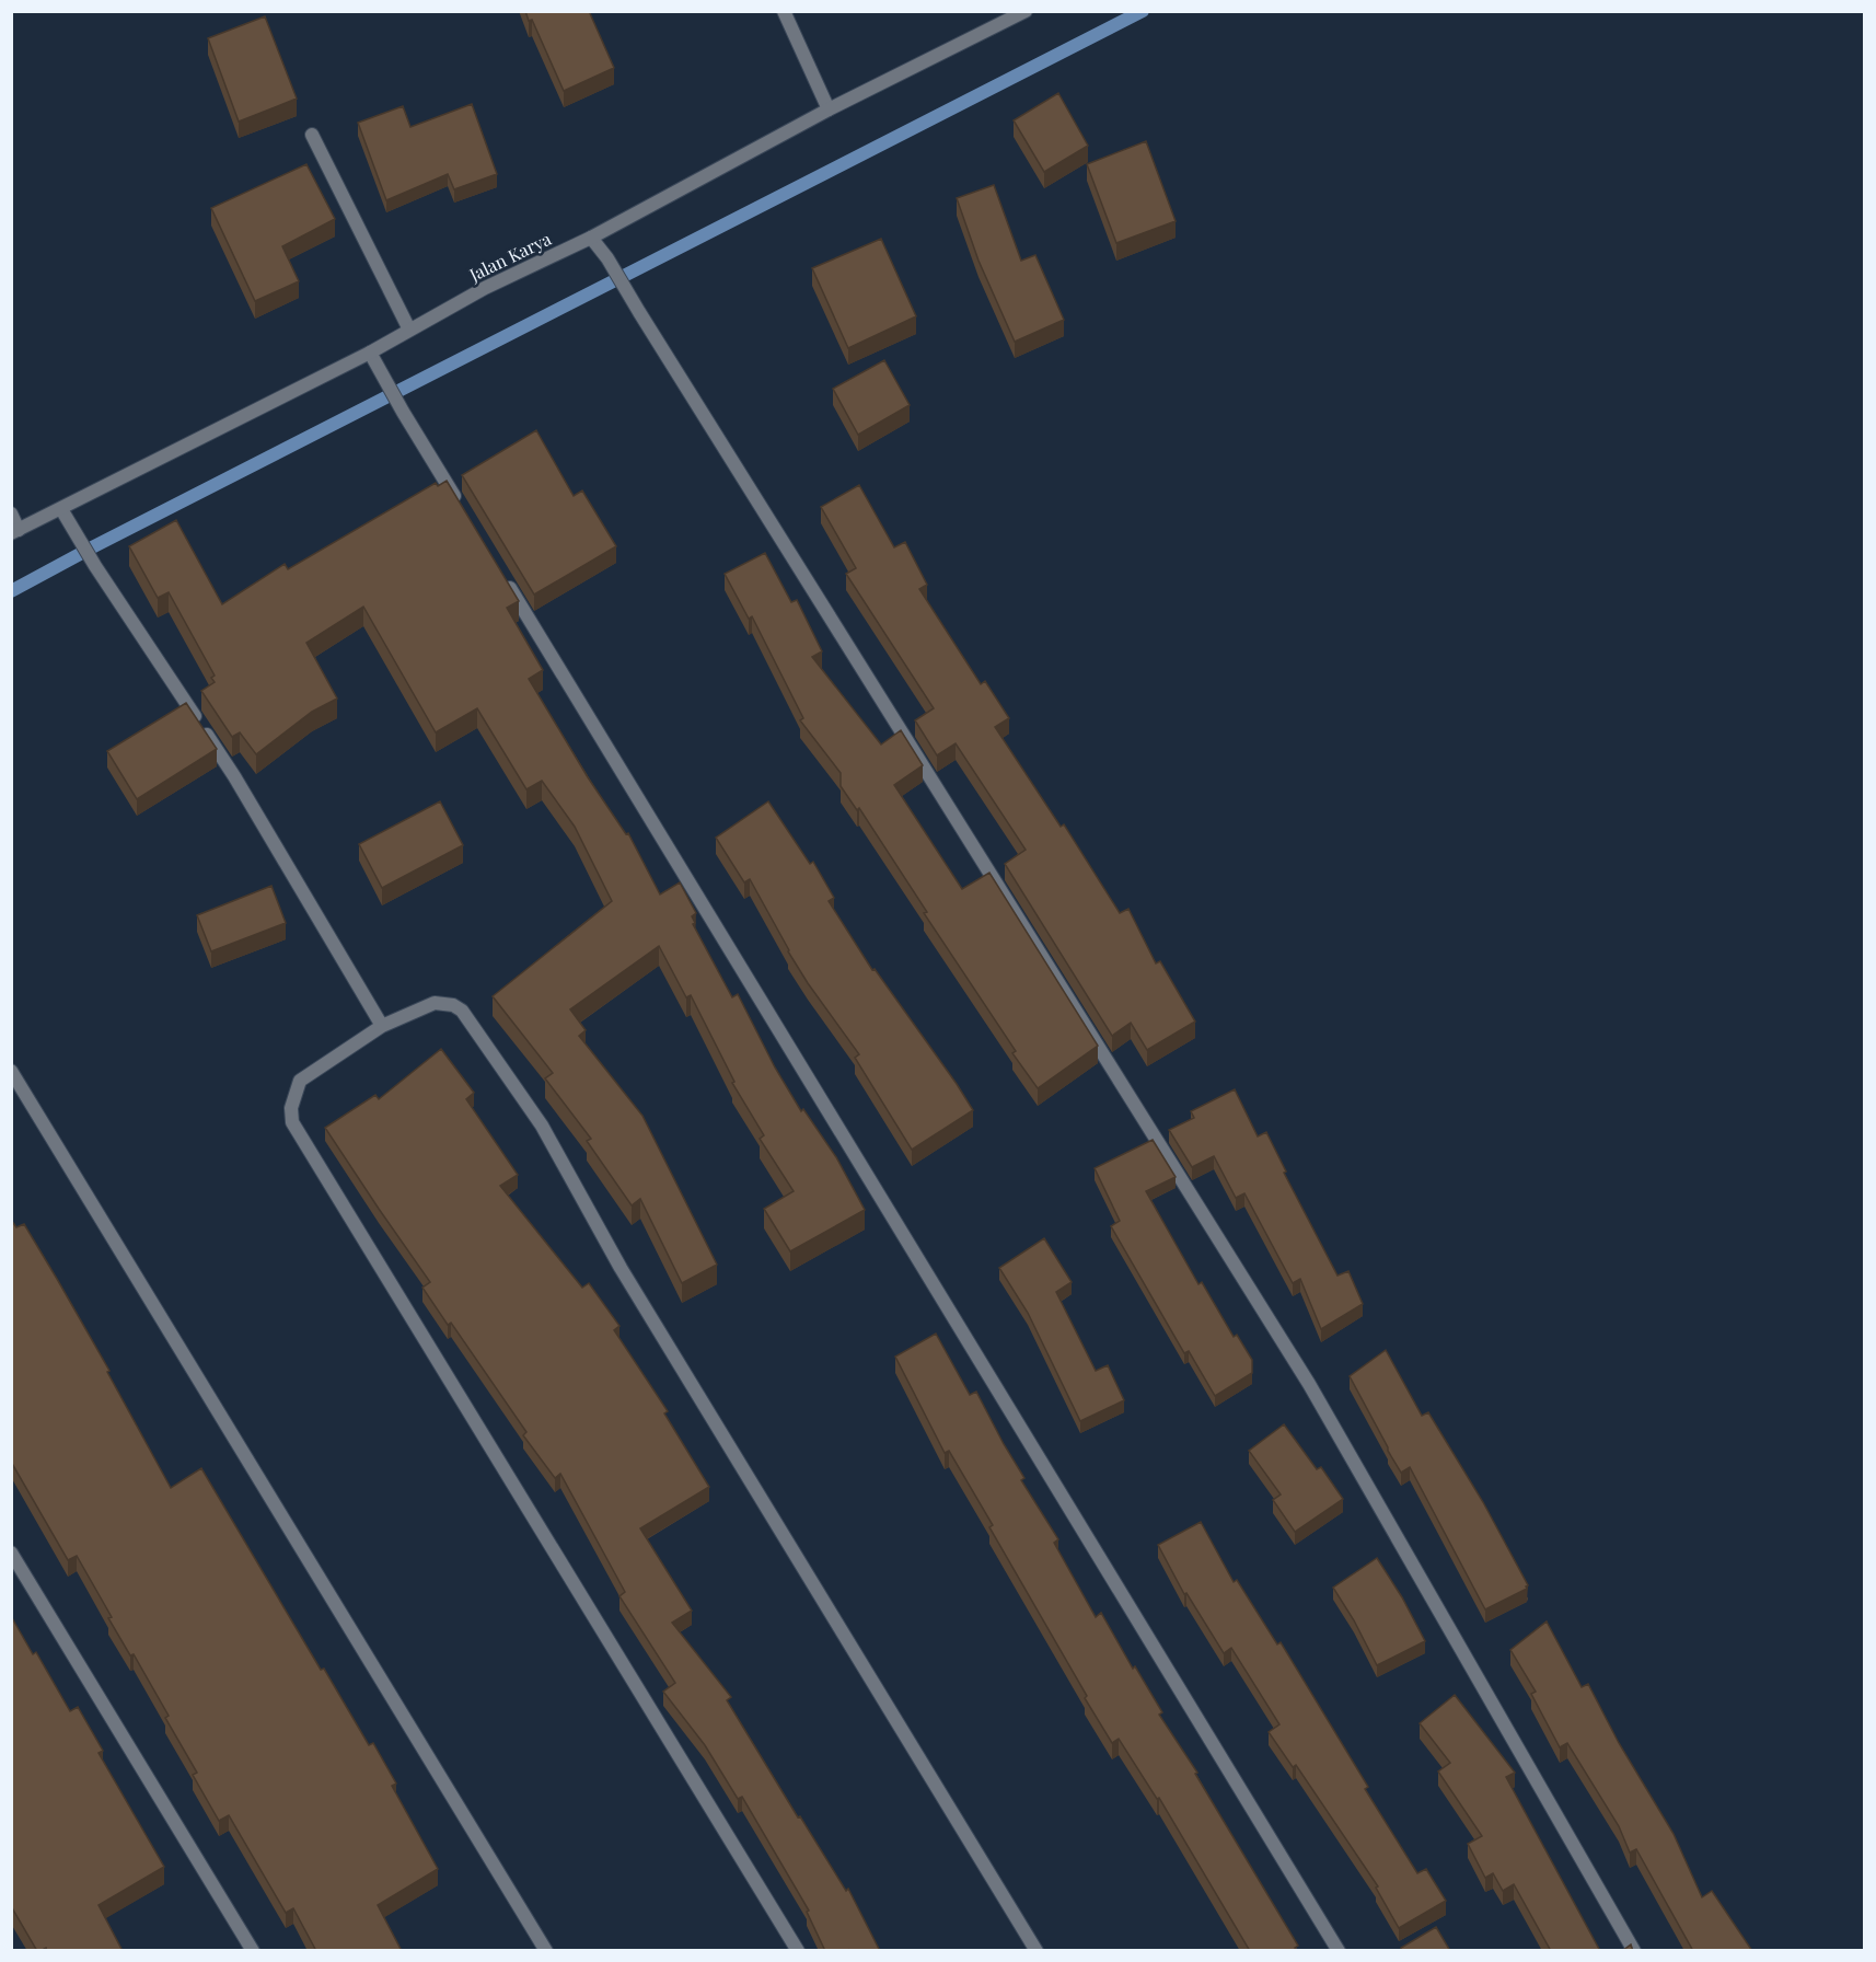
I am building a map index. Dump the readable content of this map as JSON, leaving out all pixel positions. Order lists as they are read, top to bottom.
{
  "streets": {
    "street": ["Jalan Karya"]
  }
}
